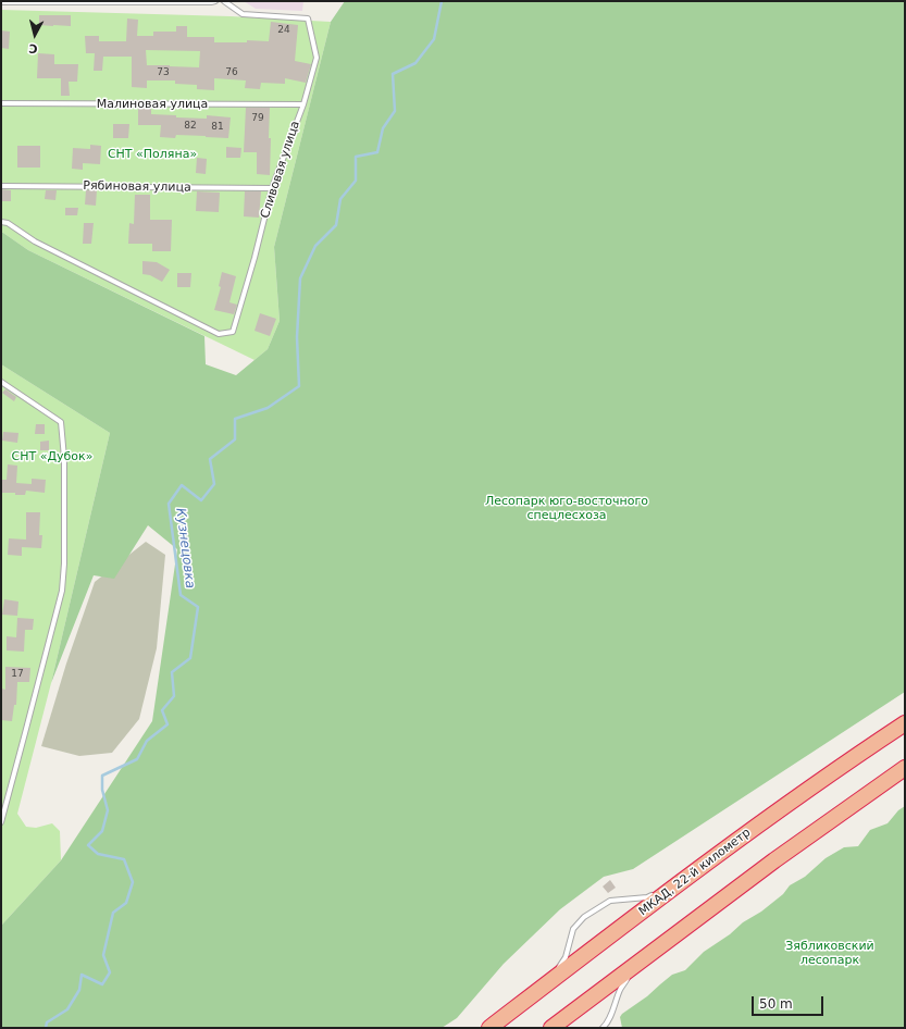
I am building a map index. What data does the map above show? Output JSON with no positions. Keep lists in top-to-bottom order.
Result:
{
  "streets": {
    "highway": ["МКАД, 22-й километр"],
    "lane": ["Малиновая улица", "Сливовая улица", "Рябиновая улица"]
  },
  "crossings": [
    ["Малиновая улица", "Сливовая улица"],
    ["Сливовая улица", "Рябиновая улица"]
  ],
  "water": ["Кузнецовка"],
  "parks": [
    "СНТ «Поляна»",
    "СНТ «Дубок»",
    "Лесопарк юго-восточного спецлесхоза",
    "Зябликовский лесопарк"
  ],
  "house_numbers": [
    "24",
    "73",
    "76",
    "79",
    "82",
    "81",
    "17"
  ],
  "scale_bar": "50 m",
  "north": "bottom"
}
